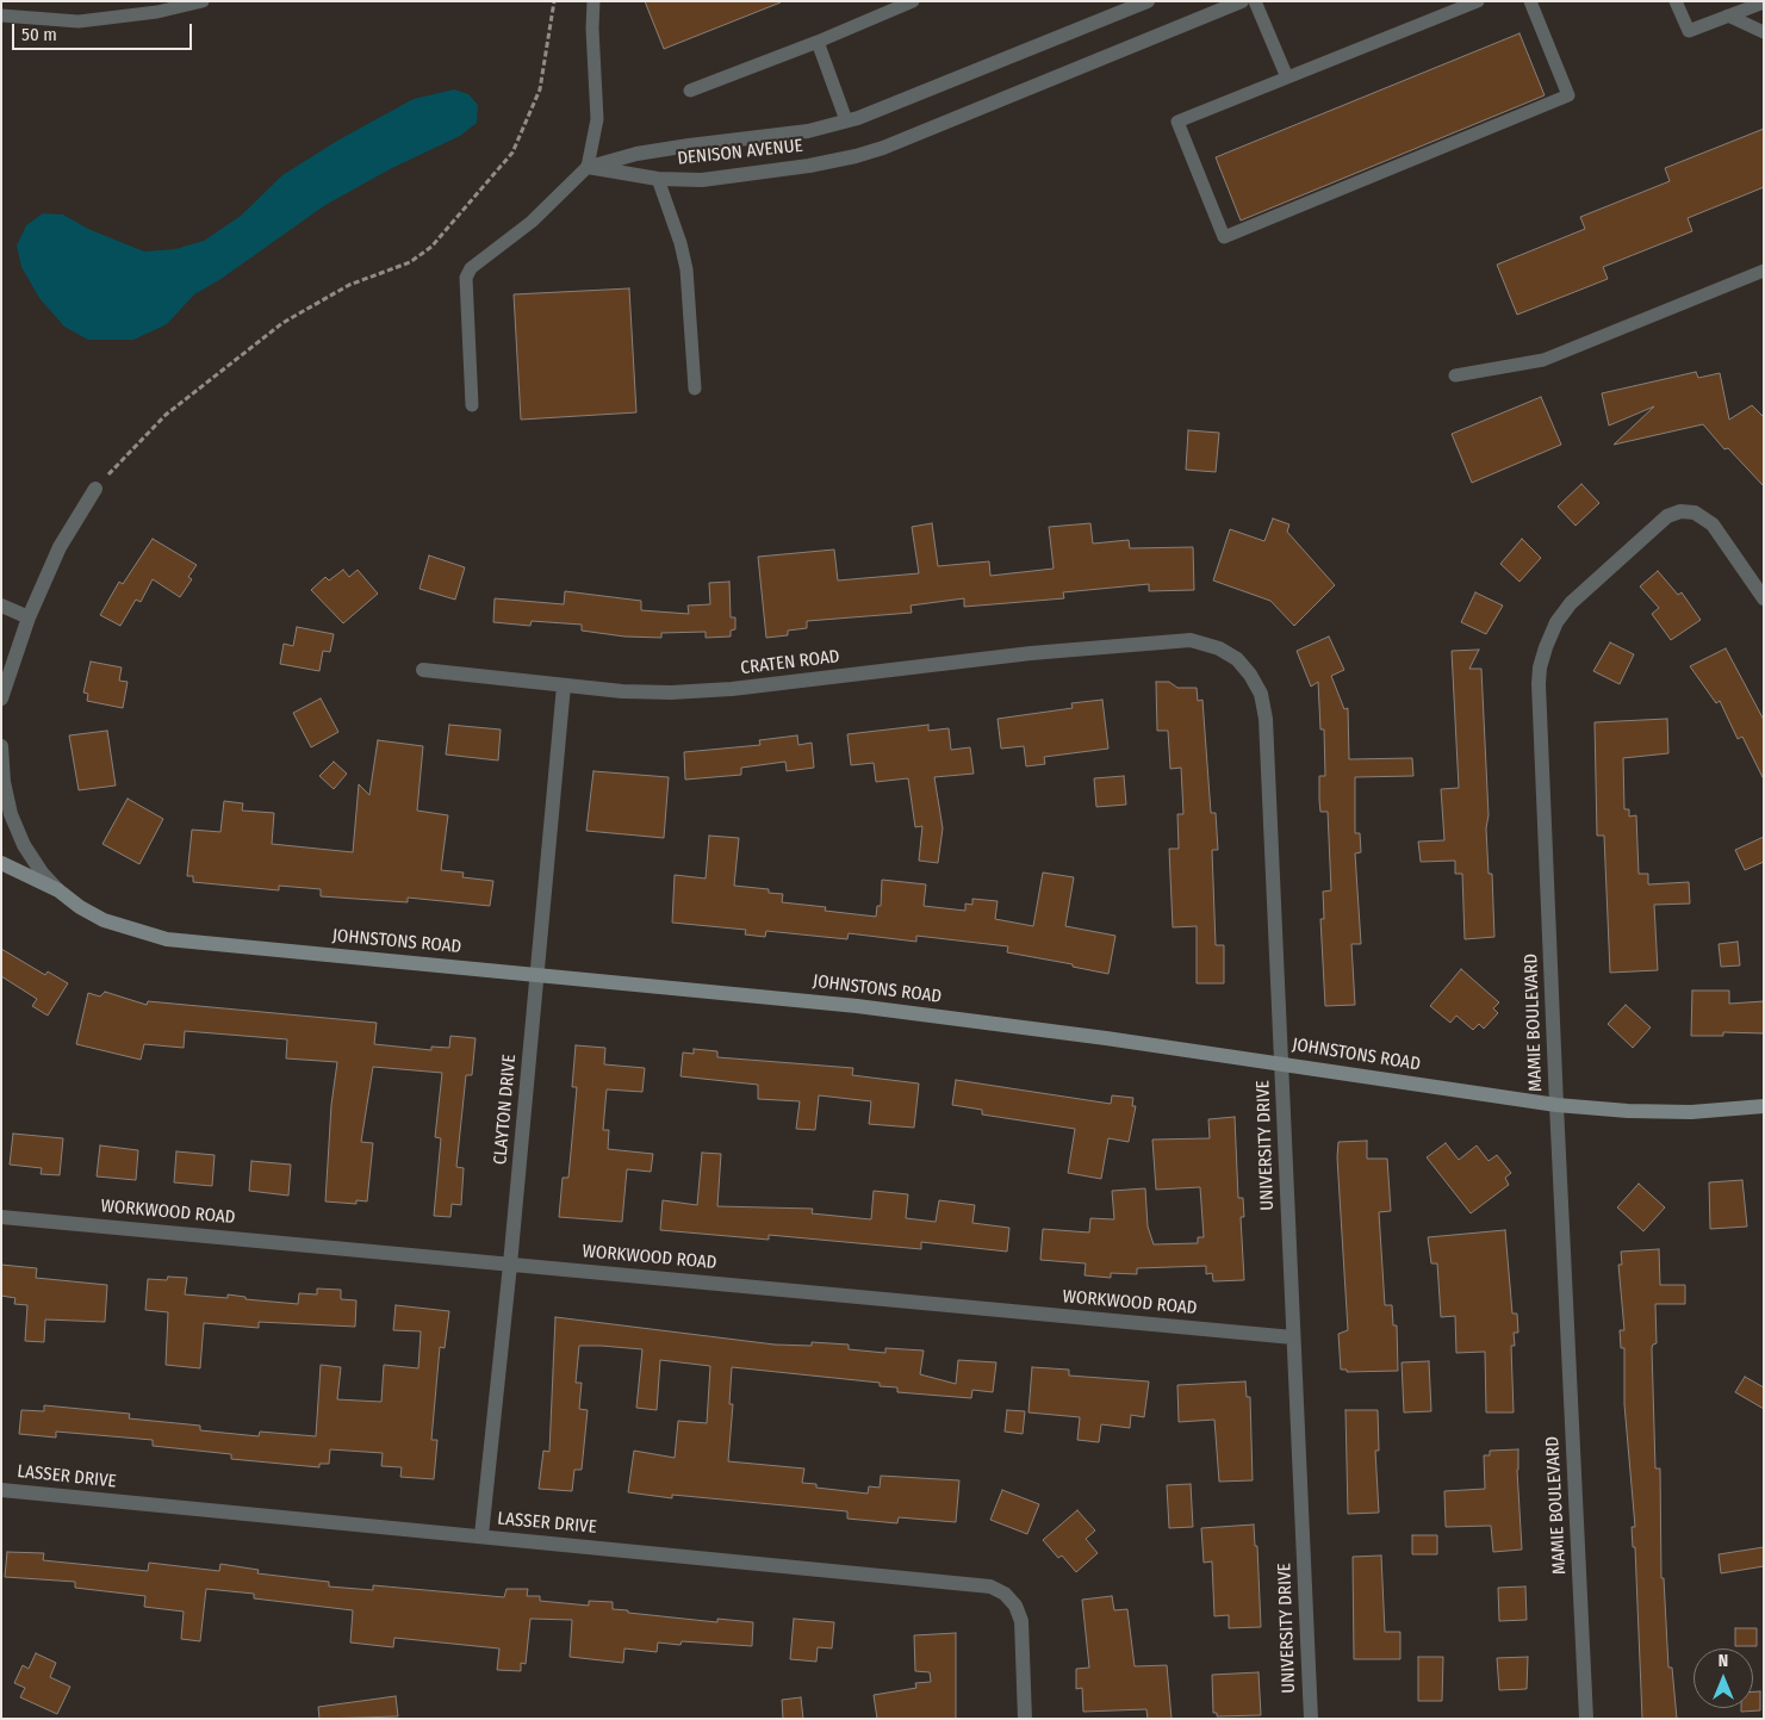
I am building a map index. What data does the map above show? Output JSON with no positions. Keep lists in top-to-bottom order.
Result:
{
  "streets": {
    "street": [
      "DENISON AVENUE",
      "CRATEN ROAD",
      "JOHNSTONS ROAD",
      "MAMIE BOULEVARD",
      "CLAYTON DRIVE",
      "UNIVERSITY DRIVE",
      "WORKWOOD ROAD",
      "LASSER DRIVE"
    ]
  },
  "crossings": [
    ["CRATEN ROAD", "CLAYTON DRIVE"],
    ["CRATEN ROAD", "UNIVERSITY DRIVE"],
    ["JOHNSTONS ROAD", "MAMIE BOULEVARD"],
    ["JOHNSTONS ROAD", "CLAYTON DRIVE"],
    ["JOHNSTONS ROAD", "UNIVERSITY DRIVE"],
    ["CLAYTON DRIVE", "WORKWOOD ROAD"],
    ["CLAYTON DRIVE", "LASSER DRIVE"],
    ["UNIVERSITY DRIVE", "WORKWOOD ROAD"]
  ],
  "scale_bar": "50 m",
  "north": "top"
}
